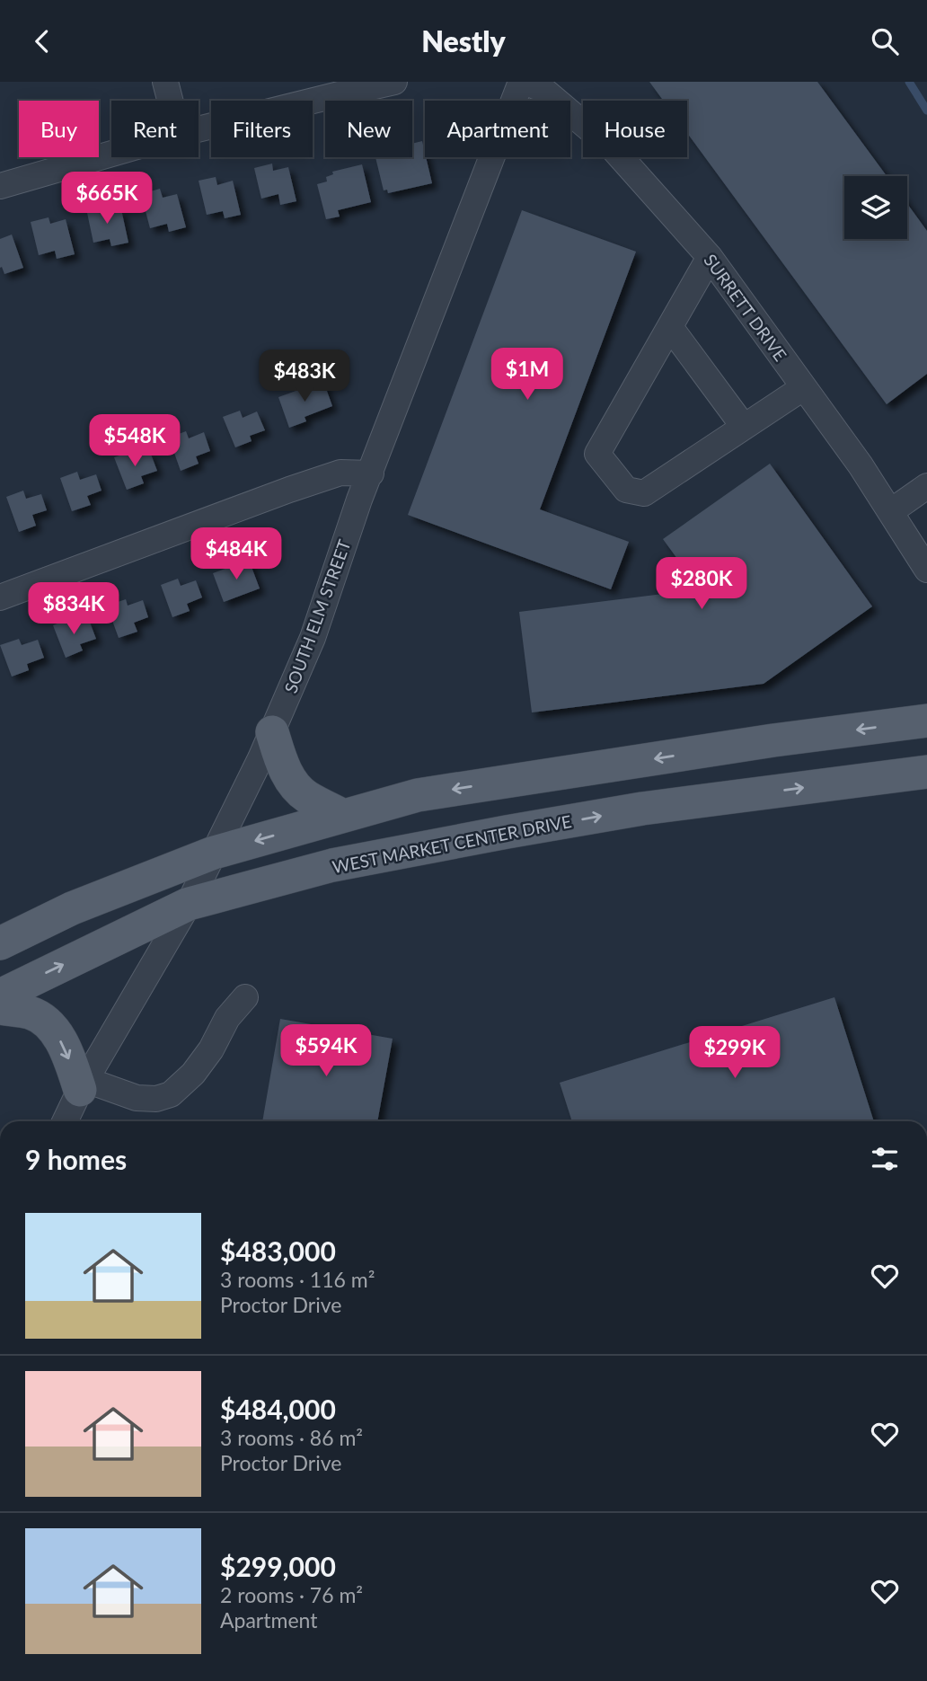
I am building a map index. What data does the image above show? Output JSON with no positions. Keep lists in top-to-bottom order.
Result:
{
  "streets": {
    "main road": ["WEST MARKET CENTER DRIVE"],
    "street": ["SURRETT DRIVE", "SOUTH ELM STREET"]
  },
  "crossings": [
    ["SURRETT DRIVE", "SOUTH ELM STREET"],
    ["SOUTH ELM STREET", "WEST MARKET CENTER DRIVE"]
  ],
  "page": {
    "header": "Nestly",
    "chip": [
      "Buy",
      "Rent",
      "Filters",
      "New",
      "Apartment",
      "House"
    ],
    "price": [
      "$665K",
      "$1M",
      "$483K",
      "$548K",
      "$484K",
      "$280K",
      "$834K",
      "$594K",
      "$299K"
    ],
    "heading": "9 homes",
    "list": [
      {
        "name": "$483,000",
        "note": "3 rooms · 116 m² · Proctor Drive"
      },
      {
        "name": "$484,000",
        "note": "3 rooms · 86 m² · Proctor Drive"
      },
      {
        "name": "$299,000",
        "note": "2 rooms · 76 m² · Apartment"
      }
    ]
  }
}
